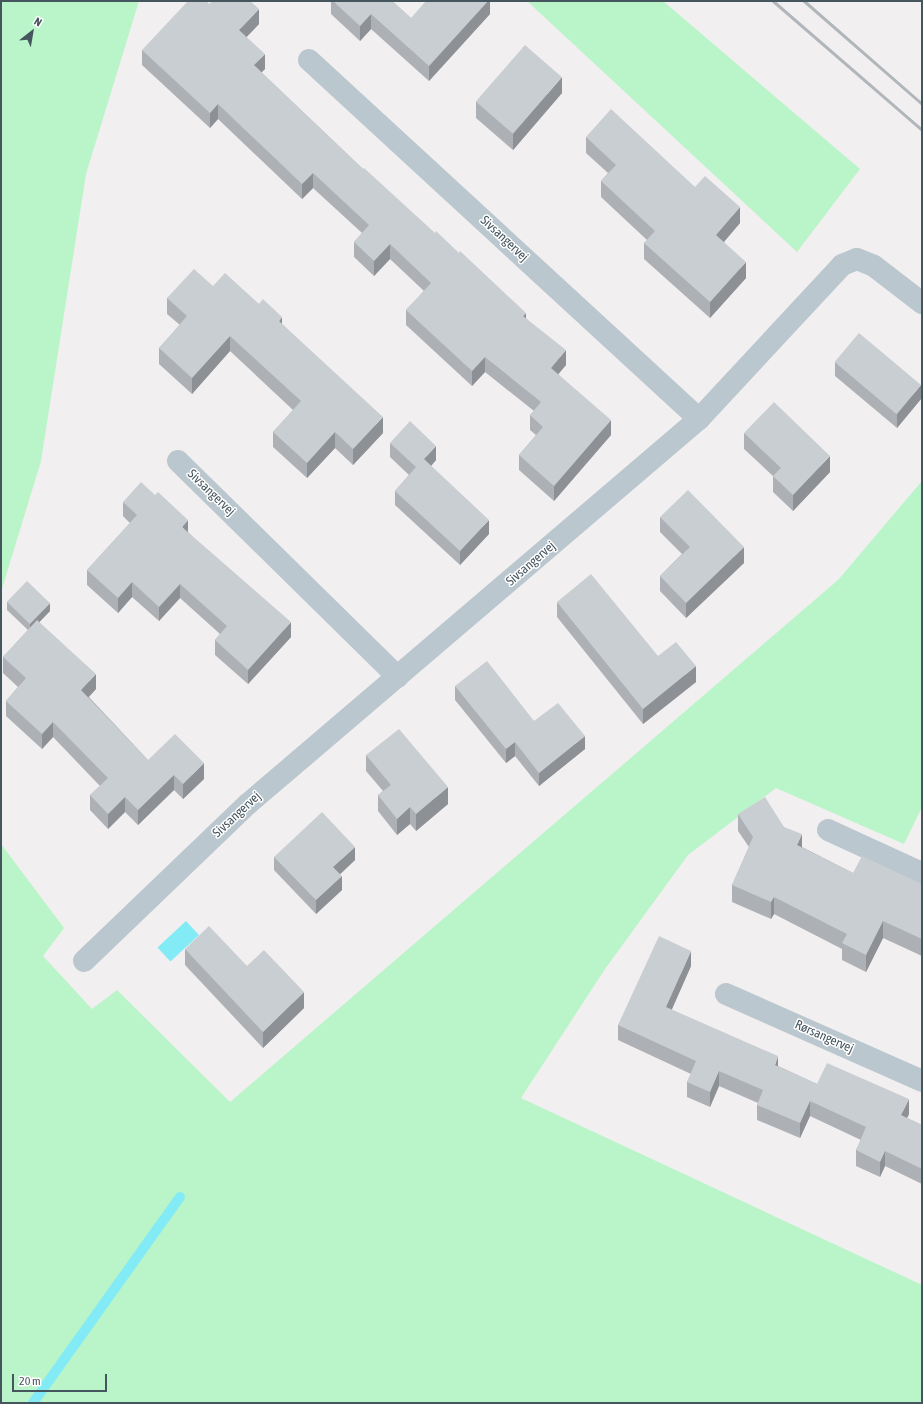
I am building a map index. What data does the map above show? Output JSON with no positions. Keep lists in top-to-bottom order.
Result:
{
  "streets": {
    "street": ["Sivsangervej", "Rørsangervej"]
  },
  "scale_bar": "20 m",
  "north": "top right"
}
